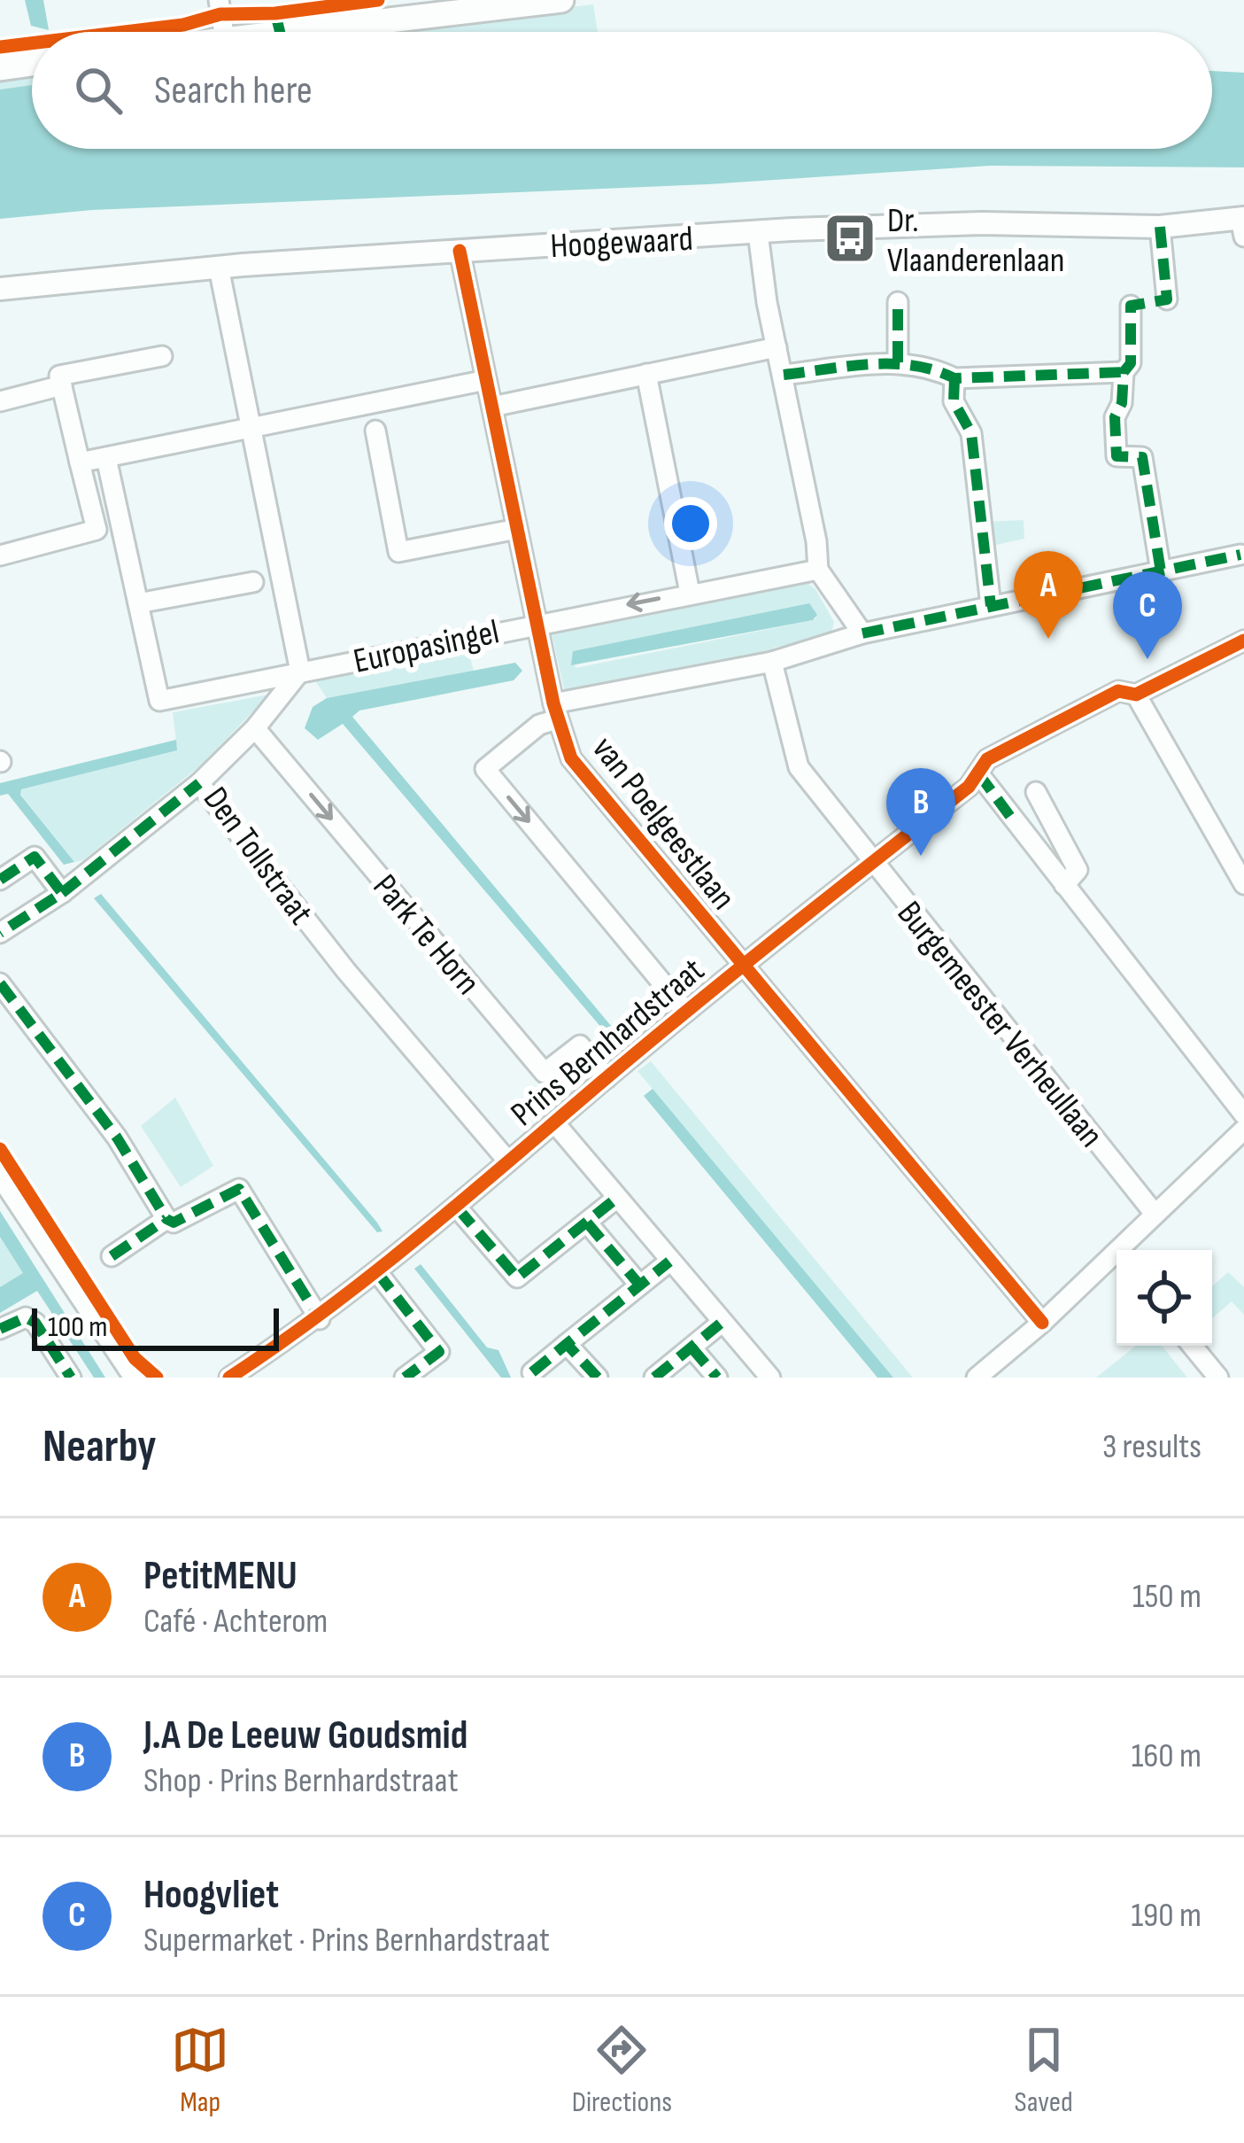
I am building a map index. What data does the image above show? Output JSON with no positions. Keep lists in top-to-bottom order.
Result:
{
  "streets": {
    "street": [
      "Hoogewaard",
      "Europasingel",
      "van Poelgeestlaan",
      "Den Tollstraat",
      "Park Te Horn",
      "Burgemeester Verheullaan",
      "Prins Bernhardstraat"
    ]
  },
  "crossings": [
    ["Hoogewaard", "van Poelgeestlaan"],
    ["Europasingel", "van Poelgeestlaan"],
    ["Europasingel", "Den Tollstraat"],
    ["van Poelgeestlaan", "Prins Bernhardstraat"],
    ["Den Tollstraat", "Park Te Horn"],
    ["Den Tollstraat", "Prins Bernhardstraat"],
    ["Park Te Horn", "Prins Bernhardstraat"],
    ["Burgemeester Verheullaan", "Prins Bernhardstraat"]
  ],
  "one_way": ["Park Te Horn"],
  "places": {
    "bus stop": ["Dr. Vlaanderenlaan"]
  },
  "scale_bar": "100 m",
  "page": {
    "search": "Search here",
    "pins": ["A", "C", "B"],
    "scale": "100 m",
    "heading": ["Nearby", "3 results"],
    "list": [
      {
        "mark": "A",
        "name": "PetitMENU",
        "note": "Café · Achterom",
        "value": "150 m"
      },
      {
        "mark": "B",
        "name": "J.A De Leeuw Goudsmid",
        "note": "Shop · Prins Bernhardstraat",
        "value": "160 m"
      },
      {
        "mark": "C",
        "name": "Hoogvliet",
        "note": "Supermarket · Prins Bernhardstraat",
        "value": "190 m"
      }
    ],
    "nav": ["Map", "Directions", "Saved"]
  }
}
